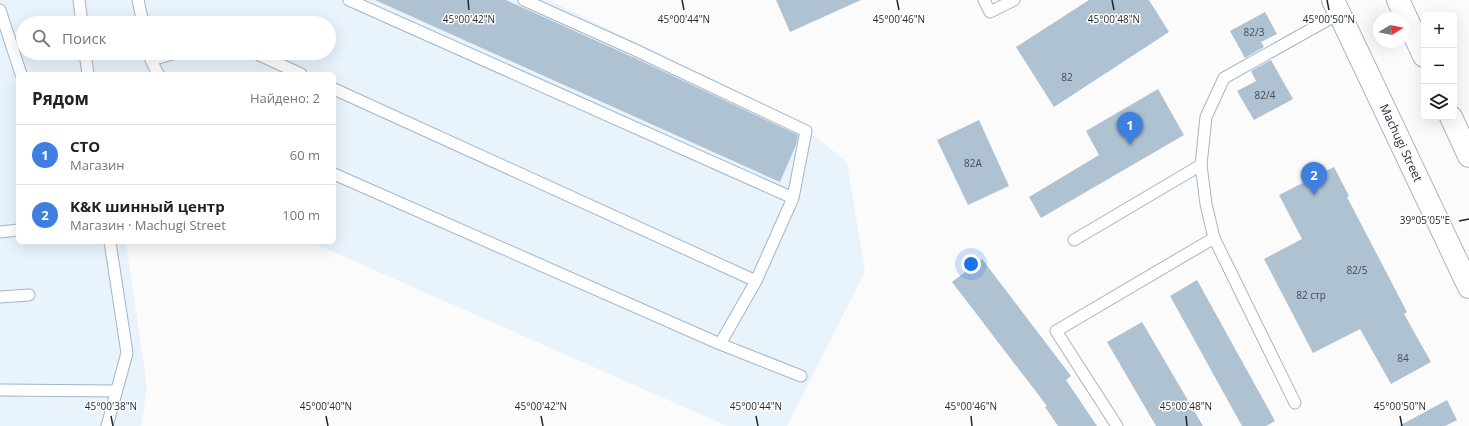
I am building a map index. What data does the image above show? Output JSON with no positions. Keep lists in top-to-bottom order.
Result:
{
  "streets": {
    "main road": ["Machugi Street"]
  },
  "house_numbers": [
    "82/3",
    "82",
    "82/4",
    "82А",
    "82/5",
    "82 стр",
    "84"
  ],
  "north": "right",
  "page": {
    "map_buttons": ["+", "−"],
    "search": "Поиск",
    "heading": ["Рядом", "Найдено: 2"],
    "pins": ["1", "2"],
    "list": [
      {
        "mark": "1",
        "name": "СТО",
        "note": "Магазин",
        "value": "60 m"
      },
      {
        "mark": "2",
        "name": "K&K шинный центр",
        "note": "Магазин · Machugi Street",
        "value": "100 m"
      }
    ]
  },
  "coordinates": [
    "45°00'42\"N",
    "45°00'44\"N",
    "45°00'48\"N",
    "45°00'46\"N",
    "45°00'50\"N",
    "39°05'05\"E",
    "45°00'38\"N",
    "45°00'40\"N"
  ]
}
